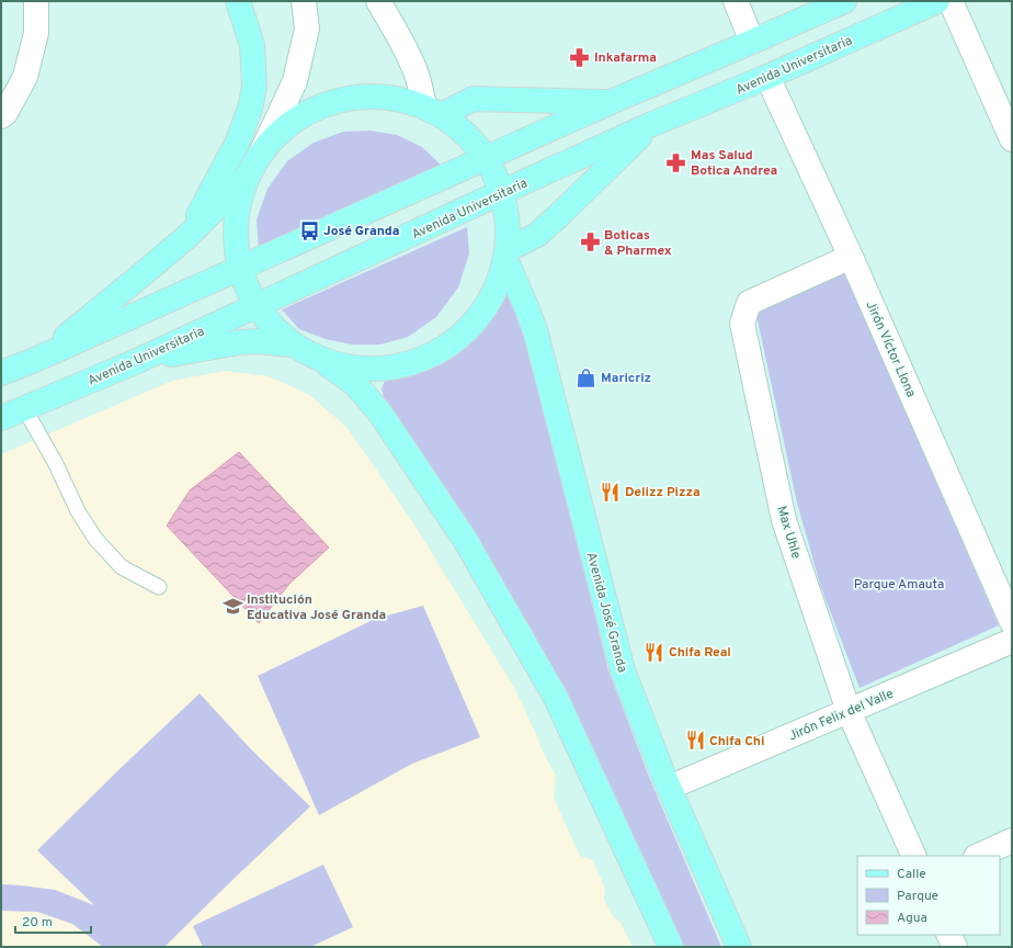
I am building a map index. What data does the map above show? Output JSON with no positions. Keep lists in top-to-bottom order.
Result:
{
  "streets": {
    "main road": ["Avenida Universitaria", "Avenida José Granda"],
    "street": ["Jirón Víctor Llona", "Max Uhle", "Jirón Felix del Valle"]
  },
  "crossings": [
    ["Avenida Universitaria", "Jirón Víctor Llona"],
    ["Jirón Víctor Llona", "Max Uhle"],
    ["Max Uhle", "Jirón Felix del Valle"],
    ["Avenida José Granda", "Jirón Felix del Valle"]
  ],
  "parks": ["Parque Amauta"],
  "places": {
    "pharmacy": ["Inkafarma", "Mas Salud Botica Andrea", "Boticas & Pharmex"],
    "bus stop": ["José Granda"],
    "shop": ["Maricriz"],
    "restaurant": ["Delizz Pizza", "Chifa Real", "Chifa Chi"],
    "school or university": ["Institución Educativa José Granda"]
  },
  "legend": ["Calle", "Parque", "Agua"],
  "scale_bar": "20 m"
}
